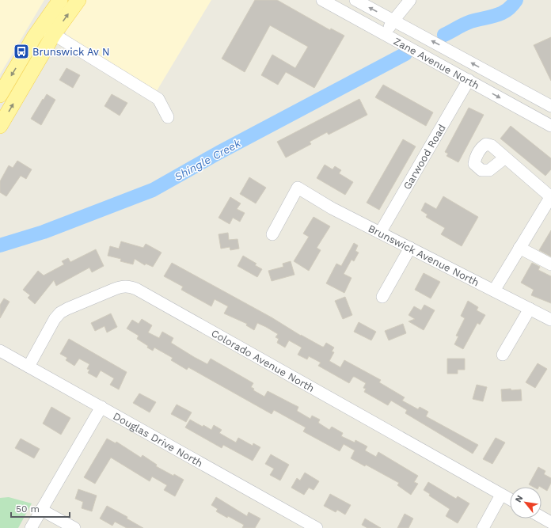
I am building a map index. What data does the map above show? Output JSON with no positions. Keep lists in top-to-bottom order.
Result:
{
  "streets": {
    "street": [
      "Zane Avenue North",
      "Garwood Road",
      "Brunswick Avenue North",
      "Colorado Avenue North",
      "Douglas Drive North"
    ]
  },
  "crossings": [
    ["Zane Avenue North", "Garwood Road"],
    ["Garwood Road", "Brunswick Avenue North"],
    ["Colorado Avenue North", "Douglas Drive North"]
  ],
  "water": ["Shingle Creek"],
  "places": {
    "bus stop": ["Brunswick Av N"]
  },
  "scale_bar": "50 m",
  "north": "top left"
}
